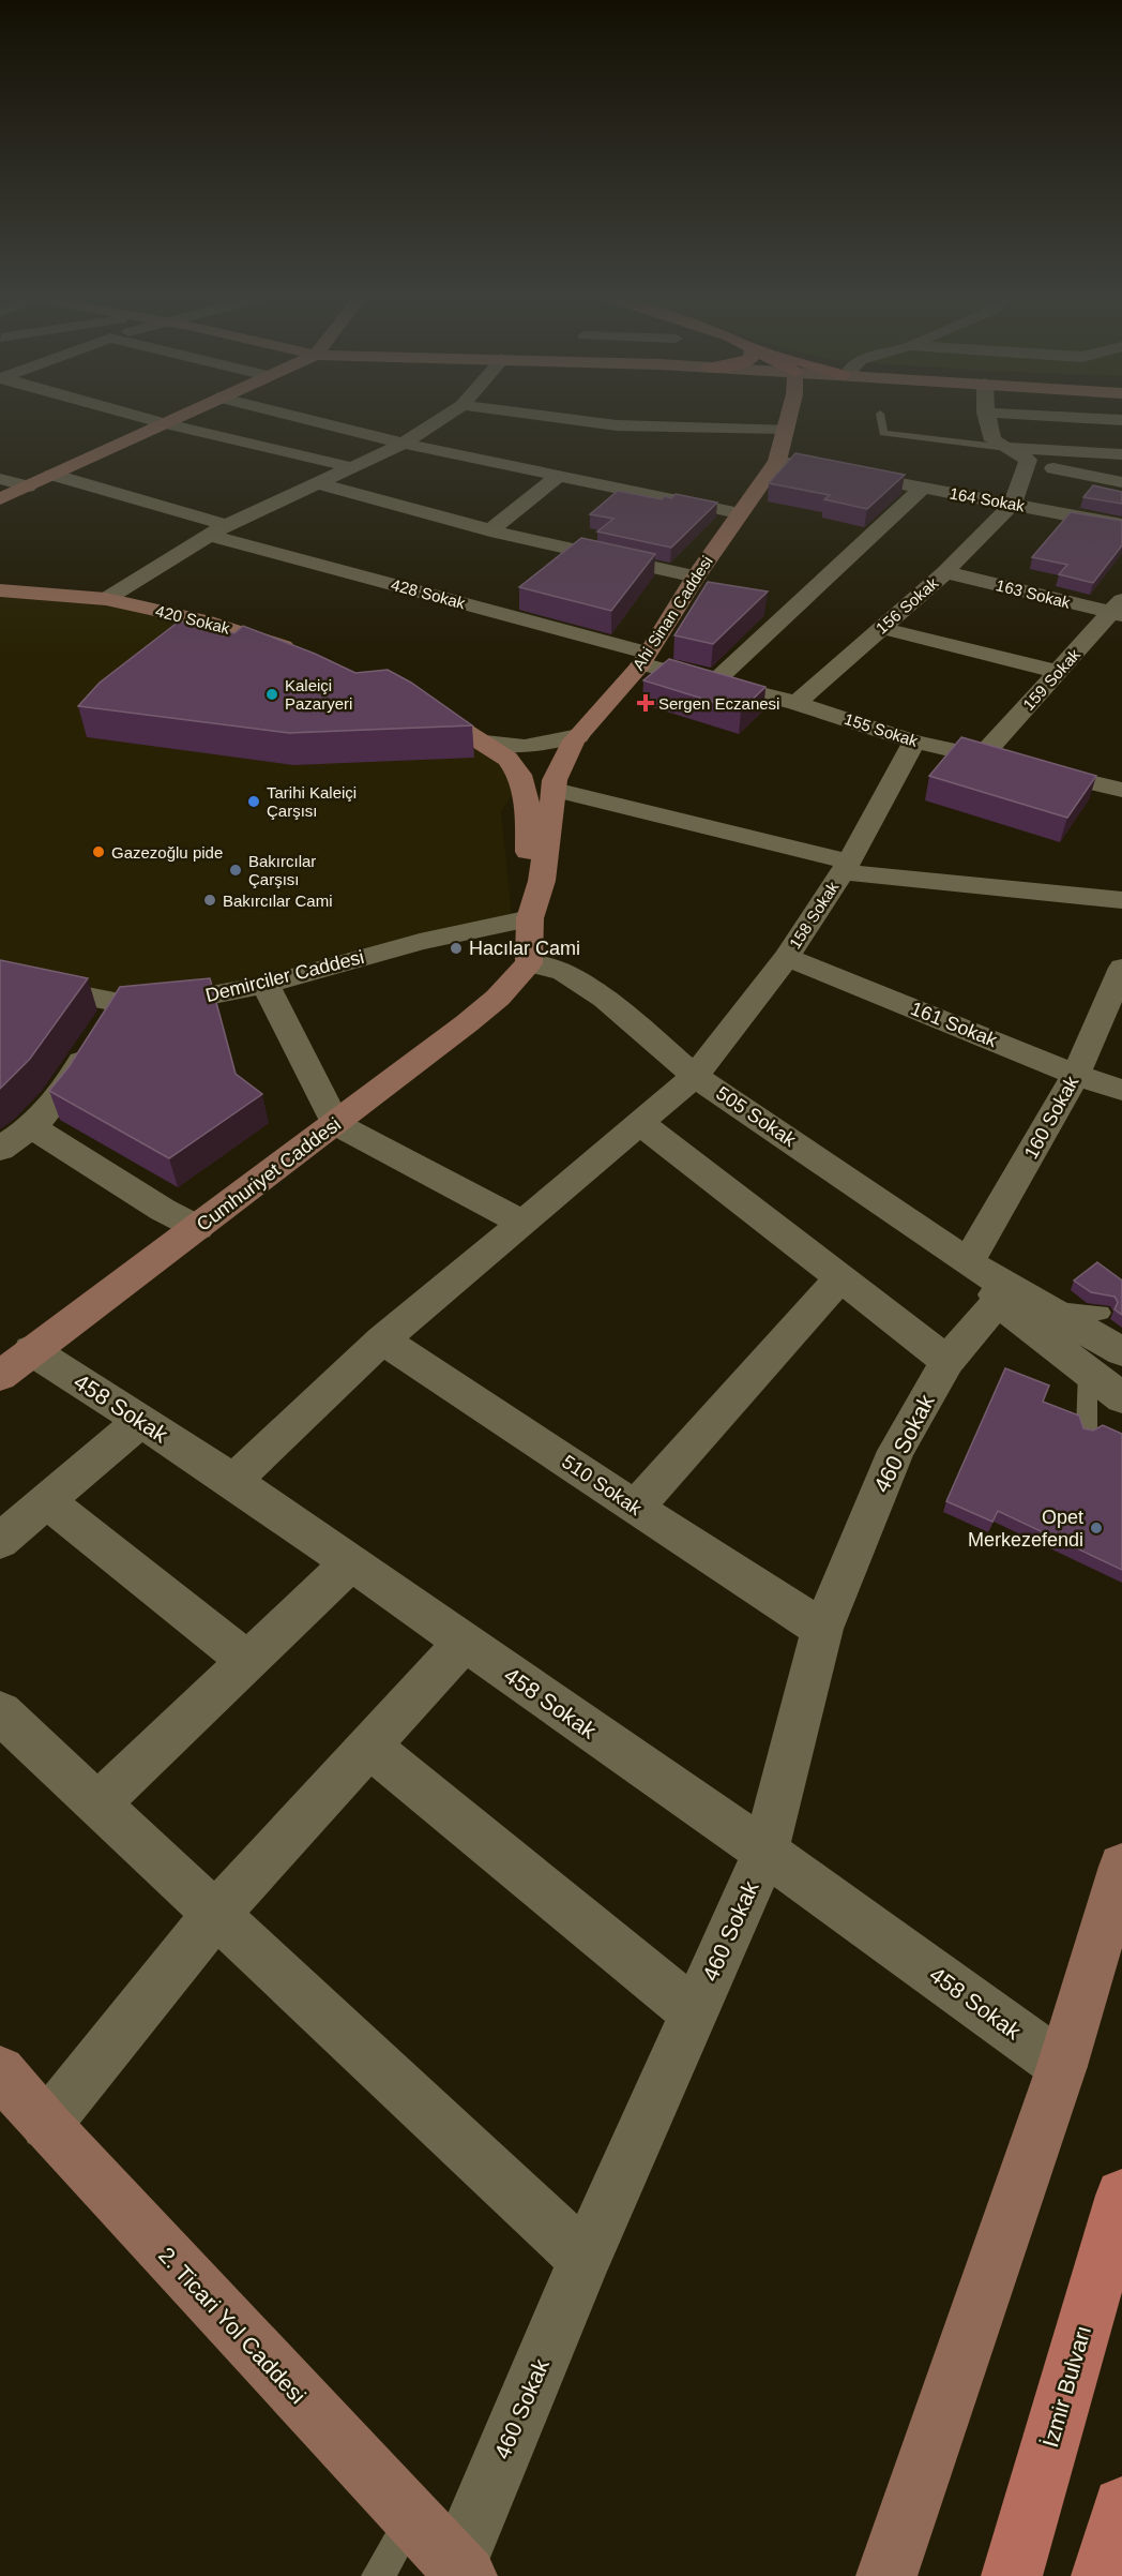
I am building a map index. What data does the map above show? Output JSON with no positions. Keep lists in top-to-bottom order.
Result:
{
  "streets": {
    "main road": ["İzmir Bulvarı"],
    "street": [
      "164 Sokak",
      "428 Sokak",
      "163 Sokak",
      "156 Sokak",
      "Ahi Sinan Caddesi",
      "420 Sokak",
      "159 Sokak",
      "155 Sokak",
      "158 Sokak",
      "Demirciler Caddesi",
      "161 Sokak",
      "505 Sokak",
      "160 Sokak",
      "Cumhuriyet Caddesi",
      "458 Sokak",
      "460 Sokak",
      "510 Sokak",
      "2. Ticari Yol Caddesi"
    ]
  },
  "crossings": [
    ["164 Sokak", "156 Sokak"],
    ["164 Sokak", "Ahi Sinan Caddesi"],
    ["428 Sokak", "Ahi Sinan Caddesi"],
    ["428 Sokak", "155 Sokak"],
    ["163 Sokak", "156 Sokak"],
    ["163 Sokak", "159 Sokak"],
    ["156 Sokak", "155 Sokak"],
    ["Ahi Sinan Caddesi", "155 Sokak"],
    ["Ahi Sinan Caddesi", "Demirciler Caddesi"],
    ["Ahi Sinan Caddesi", "505 Sokak"],
    ["Ahi Sinan Caddesi", "Cumhuriyet Caddesi"],
    ["159 Sokak", "155 Sokak"],
    ["155 Sokak", "158 Sokak"],
    ["158 Sokak", "161 Sokak"],
    ["158 Sokak", "505 Sokak"],
    ["161 Sokak", "160 Sokak"],
    ["505 Sokak", "160 Sokak"],
    ["505 Sokak", "Cumhuriyet Caddesi"],
    ["505 Sokak", "460 Sokak"],
    ["160 Sokak", "460 Sokak"],
    ["Cumhuriyet Caddesi", "458 Sokak"],
    ["458 Sokak", "460 Sokak"],
    ["460 Sokak", "510 Sokak"],
    ["460 Sokak", "2. Ticari Yol Caddesi"]
  ],
  "places": {
    "other": [
      "Kaleiçi Pazaryeri",
      "Tarihi Kaleiçi Çarşısı",
      "Gazezoğlu pide",
      "Bakırcılar Çarşısı",
      "Bakırcılar Cami",
      "Hacılar Cami",
      "Opet Merkezefendi"
    ],
    "health": ["Sergen Eczanesi"]
  }
}
